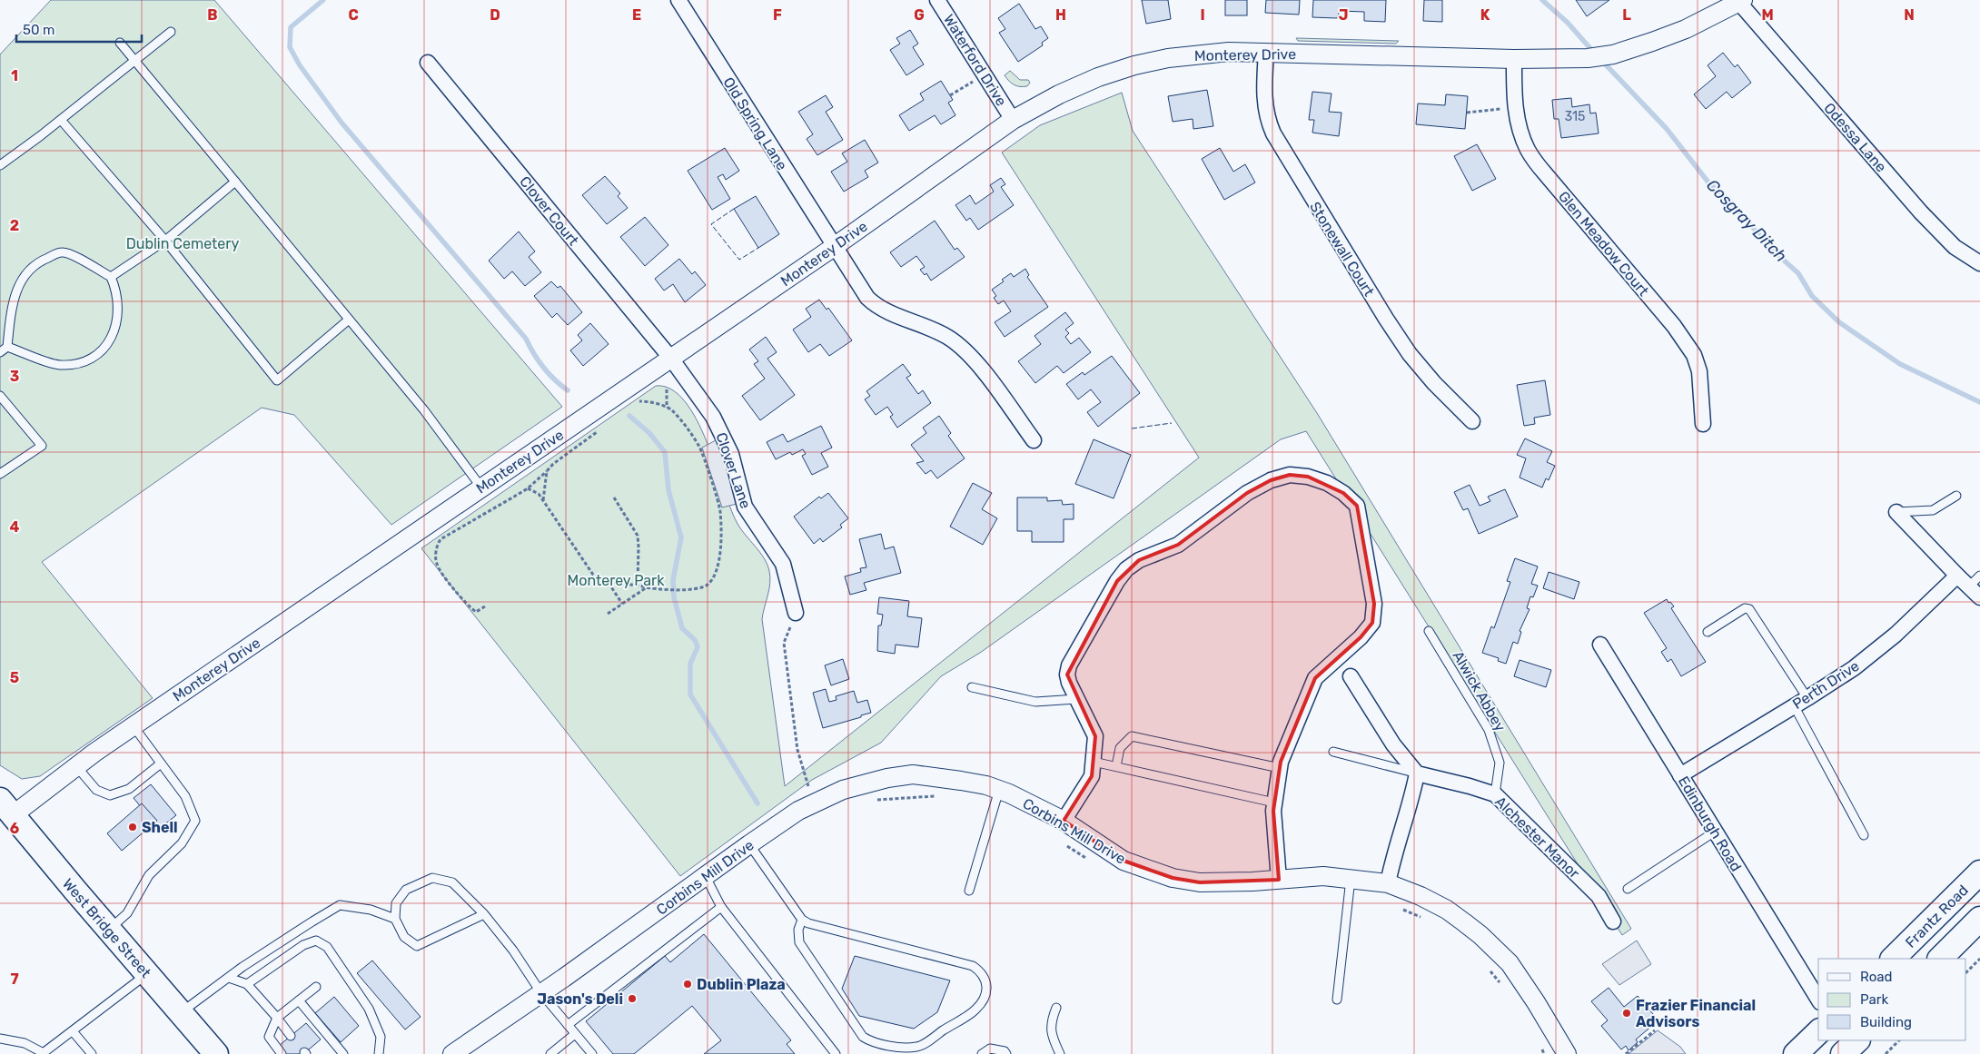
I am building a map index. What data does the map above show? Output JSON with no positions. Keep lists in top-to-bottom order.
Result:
{
  "streets": {
    "main road": ["Frantz Road", "West Bridge Street"],
    "street": [
      "Monterey Drive",
      "Waterford Drive",
      "Old Spring Lane",
      "Odessa Lane",
      "Clover Court",
      "Glen Meadow Court",
      "Stonewall Court",
      "Clover Lane",
      "Perth Drive",
      "Edinburgh Road",
      "Corbins Mill Drive",
      "Alchester Manor"
    ],
    "lane": ["Alwick Abbey"]
  },
  "crossings": [
    ["Monterey Drive", "Waterford Drive"],
    ["Monterey Drive", "Old Spring Lane"],
    ["Monterey Drive", "Odessa Lane"],
    ["Monterey Drive", "Clover Court"],
    ["Monterey Drive", "Glen Meadow Court"],
    ["Monterey Drive", "Stonewall Court"],
    ["Monterey Drive", "Clover Lane"],
    ["Monterey Drive", "West Bridge Street"],
    ["Clover Court", "Clover Lane"],
    ["Perth Drive", "Edinburgh Road"],
    ["Alwick Abbey", "Alchester Manor"]
  ],
  "water": ["Cosgray Ditch"],
  "parks": ["Dublin Cemetery", "Monterey Park"],
  "places": [
    "Shell",
    "Dublin Plaza",
    "Jason's Deli",
    "Frazier Financial Advisors"
  ],
  "house_numbers": ["315"],
  "legend": ["Road", "Park", "Building"],
  "scale_bar": "50 m",
  "grid": {
    "columns": [
      "B",
      "C",
      "D",
      "E",
      "F",
      "G",
      "H",
      "I",
      "J",
      "K",
      "L",
      "M",
      "N"
    ],
    "rows": [
      "1",
      "2",
      "3",
      "4",
      "5",
      "6",
      "7"
    ]
  }
}
